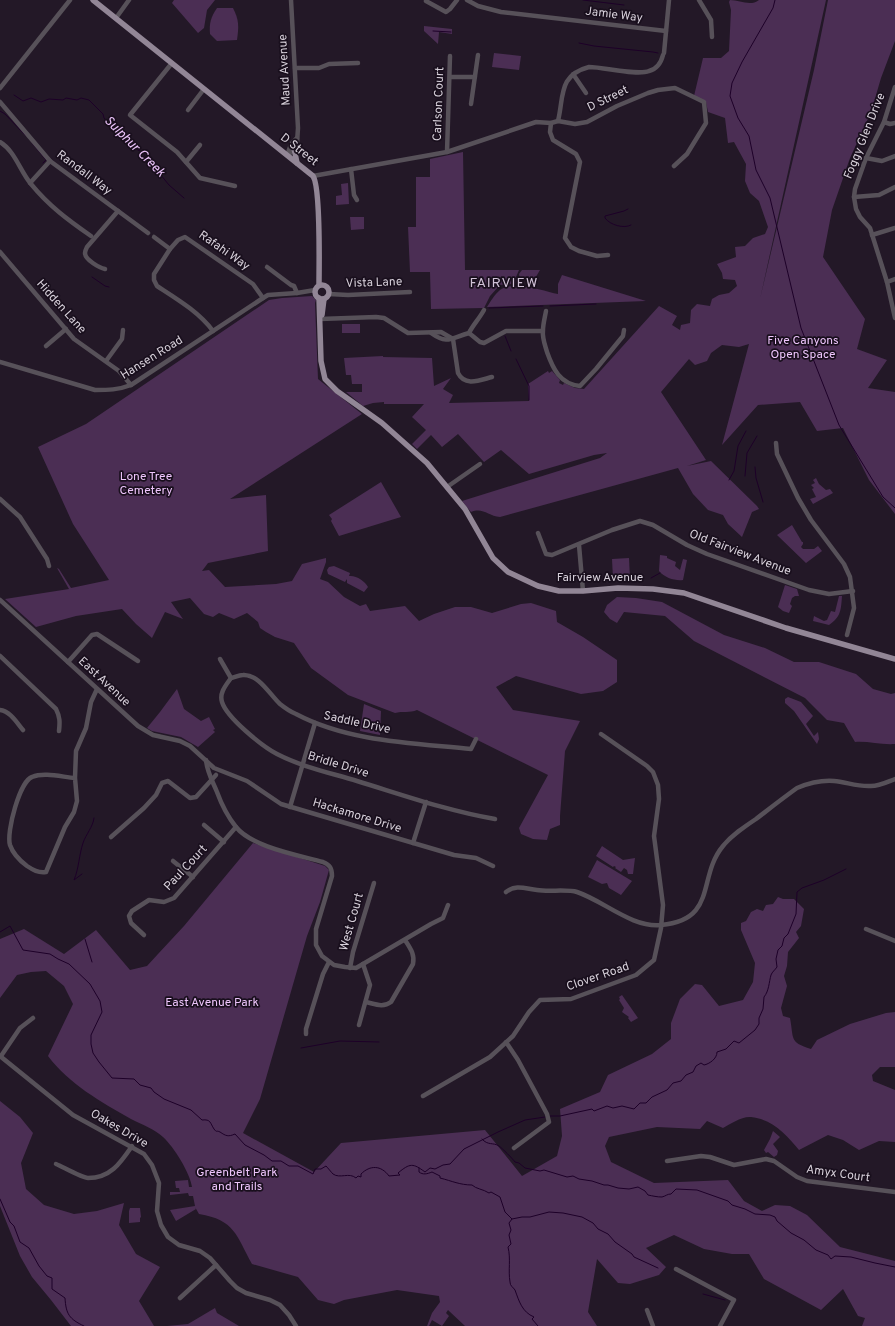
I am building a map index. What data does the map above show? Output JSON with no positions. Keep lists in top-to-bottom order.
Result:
{
  "streets": {
    "main road": ["D Street", "Fairview Avenue"],
    "street": [
      "Jamie Way",
      "Maud Avenue",
      "Carlson Court",
      "Foggy Glen Drive",
      "Randall Way",
      "Rafahi Way",
      "Vista Lane",
      "Hidden Lane",
      "Hansen Road",
      "Old Fairview Avenue",
      "East Avenue",
      "Saddle Drive",
      "Bridle Drive",
      "Hackamore Drive",
      "Paul Court",
      "West Court",
      "Clover Road",
      "Oakes Drive",
      "Amyx Court"
    ]
  },
  "crossings": [
    ["Maud Avenue", "D Street"],
    ["D Street", "Carlson Court"],
    ["D Street", "Fairview Avenue"],
    ["Rafahi Way", "Hansen Road"],
    ["Hidden Lane", "Hansen Road"],
    ["Hansen Road", "Fairview Avenue"],
    ["East Avenue", "Hackamore Drive"],
    ["Saddle Drive", "Bridle Drive"]
  ],
  "districts": ["FAIRVIEW"],
  "water": ["Sulphur Creek"],
  "parks": [
    "Five Canyons Open Space",
    "Lone Tree Cemetery",
    "East Avenue Park",
    "Greenbelt Park and Trails"
  ]
}
